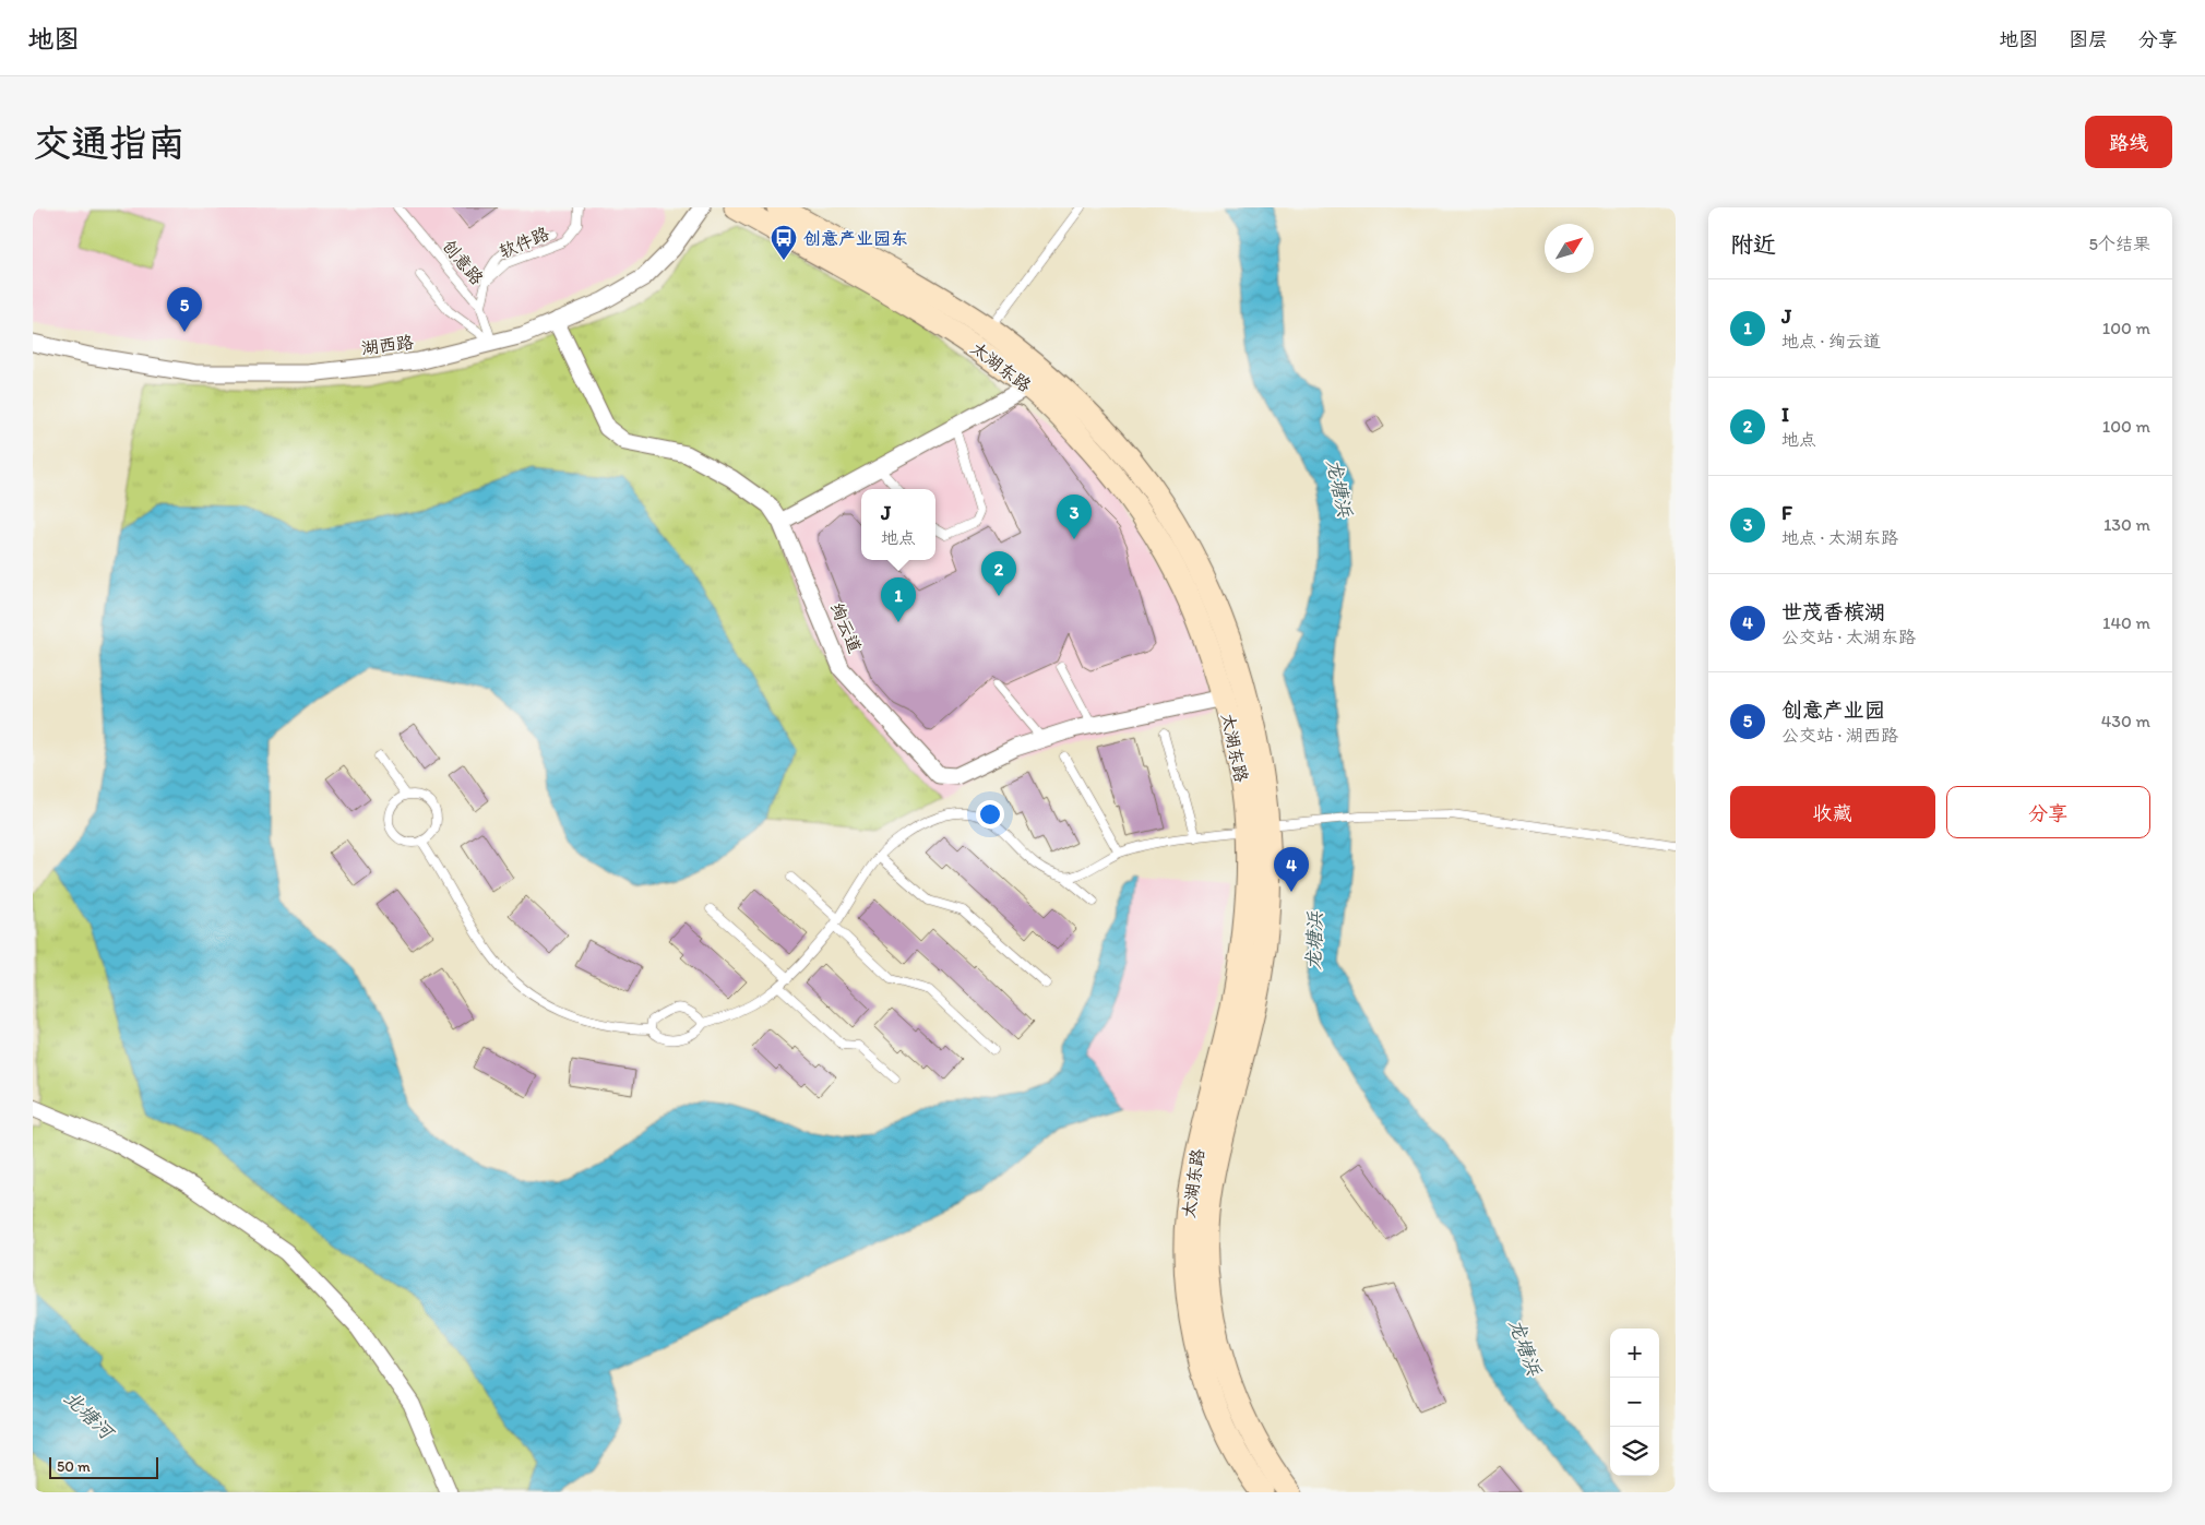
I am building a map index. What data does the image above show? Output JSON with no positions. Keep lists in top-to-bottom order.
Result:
{
  "streets": {
    "main road": ["太湖东路"],
    "street": ["湖西路", "绚云道"],
    "lane": ["软件路", "创意路"]
  },
  "crossings": [
    ["创意路", "湖西路"],
    ["湖西路", "绚云道"],
    ["太湖东路", "绚云道"]
  ],
  "water": ["龙塘浜", "北塘河"],
  "places": {
    "bus stop": ["创意产业园东"]
  },
  "scale_bar": "50 m",
  "north": "top right",
  "page": {
    "header": "地图",
    "nav": ["地图", "图层", "分享"],
    "buttons": [
      "路线",
      ["收藏", "分享"]
    ],
    "title": "交通指南",
    "heading": ["附近", "5个结果"],
    "list": [
      {
        "mark": "1",
        "name": "J",
        "note": "地点 · 绚云道",
        "value": "100 m"
      },
      {
        "mark": "2",
        "name": "I",
        "note": "地点",
        "value": "100 m"
      },
      {
        "mark": "3",
        "name": "F",
        "note": "地点 · 太湖东路",
        "value": "130 m"
      },
      {
        "mark": "4",
        "name": "世茂香槟湖",
        "note": "公交站 · 太湖东路",
        "value": "140 m"
      },
      {
        "mark": "5",
        "name": "创意产业园",
        "note": "公交站 · 湖西路",
        "value": "430 m"
      }
    ],
    "pins": [
      "5",
      "3",
      "2",
      "1",
      "4"
    ],
    "popup": ["J", "地点"],
    "map_buttons": ["+", "−"],
    "scale": "50 m"
  }
}
